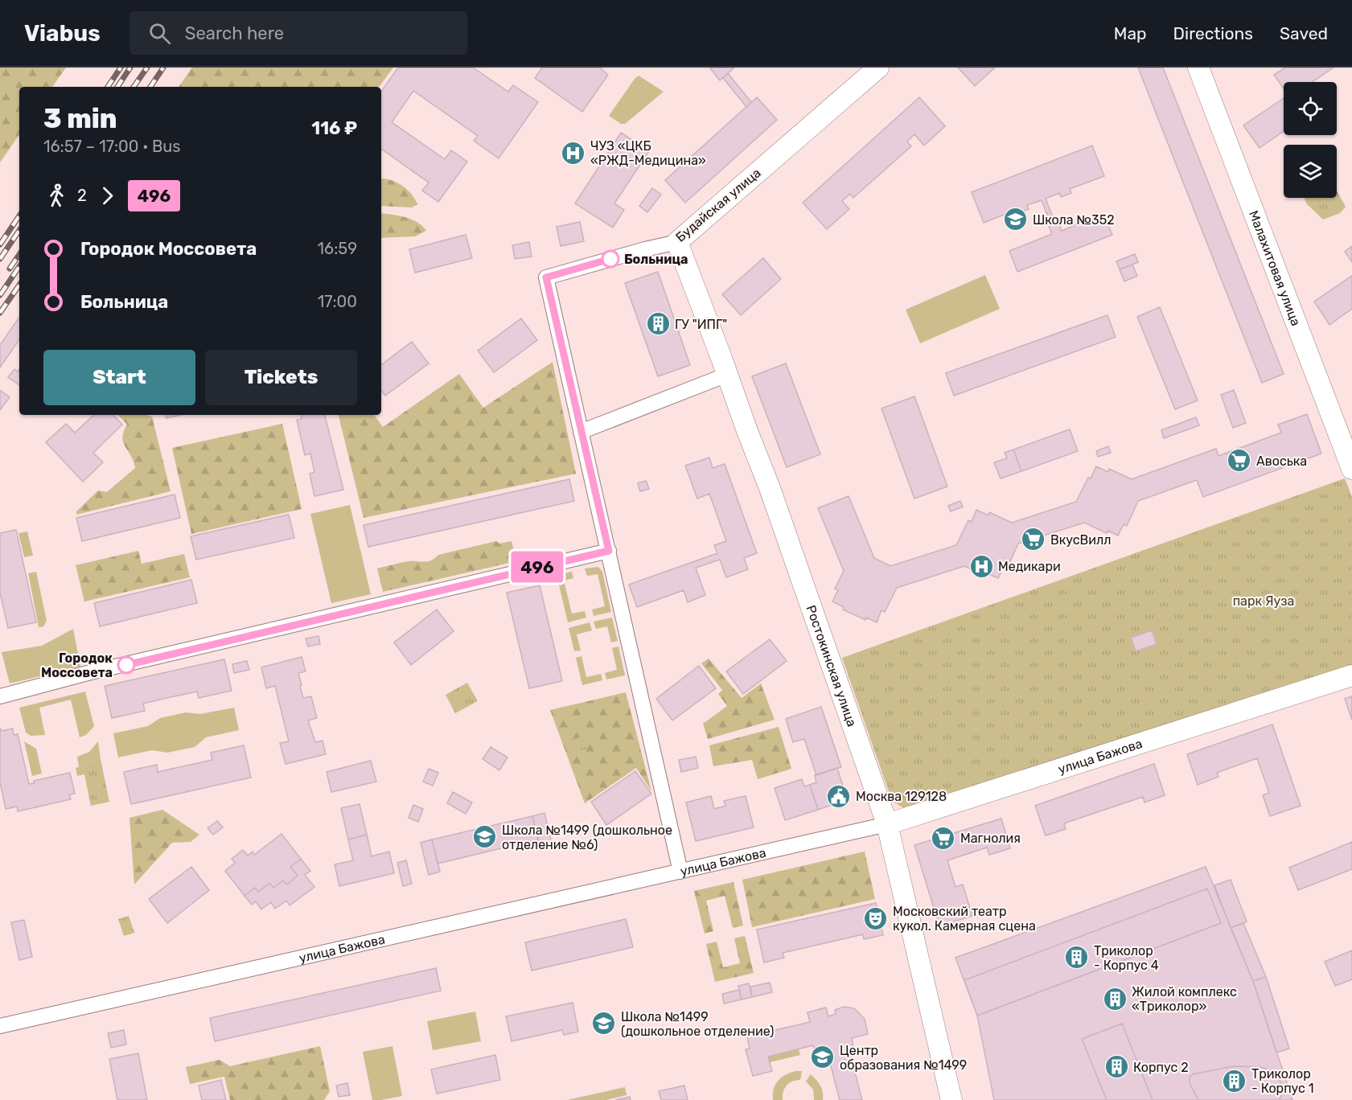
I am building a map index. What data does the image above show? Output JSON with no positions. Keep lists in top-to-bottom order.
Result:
{
  "streets": {
    "street": [
      "Будайская улица",
      "Малахитовая улица",
      "Ростокинская улица",
      "улица Бажова"
    ]
  },
  "crossings": [
    ["Будайская улица", "Ростокинская улица"],
    ["Будайская улица", "улица Бажова"],
    ["Ростокинская улица", "улица Бажова"]
  ],
  "parks": ["парк Яуза"],
  "places": {
    "hospital": ["ЧУЗ «ЦКБ «РЖД-Медицина»", "Медикари"],
    "school or university": [
      "Школа №352",
      "Школа №1499 (дошкольное отделение №6)",
      "Школа №1499 (дошкольное отделение)",
      "Центр образования №1499"
    ],
    "other": ["Больница", "Городок Моссовета"],
    "building": [
      "ГУ \"ИПГ\"",
      "Триколор - Корпус 4",
      "Жилой комплекс «Триколор»",
      "Корпус 2",
      "Триколор - Корпус 1"
    ],
    "supermarket": ["Авоська", "ВкусВилл", "Магнолия"],
    "public building": ["Москва 129128"],
    "theatre": ["Московский театр кукол. Камерная сцена"]
  },
  "lines": ["bus line 496"],
  "page": {
    "header": "Viabus",
    "search": "Search here",
    "nav": ["Map", "Directions", "Saved"],
    "on_map": "496",
    "heading": ["3 min", "16:57 – 17:00 · Bus", "116 ₽"],
    "legs": ["2", "496"],
    "list": [
      {
        "name": "Городок Моссовета",
        "value": "16:59"
      },
      {
        "name": "Больница",
        "value": "17:00"
      }
    ],
    "buttons": ["Start", "Tickets"]
  }
}
